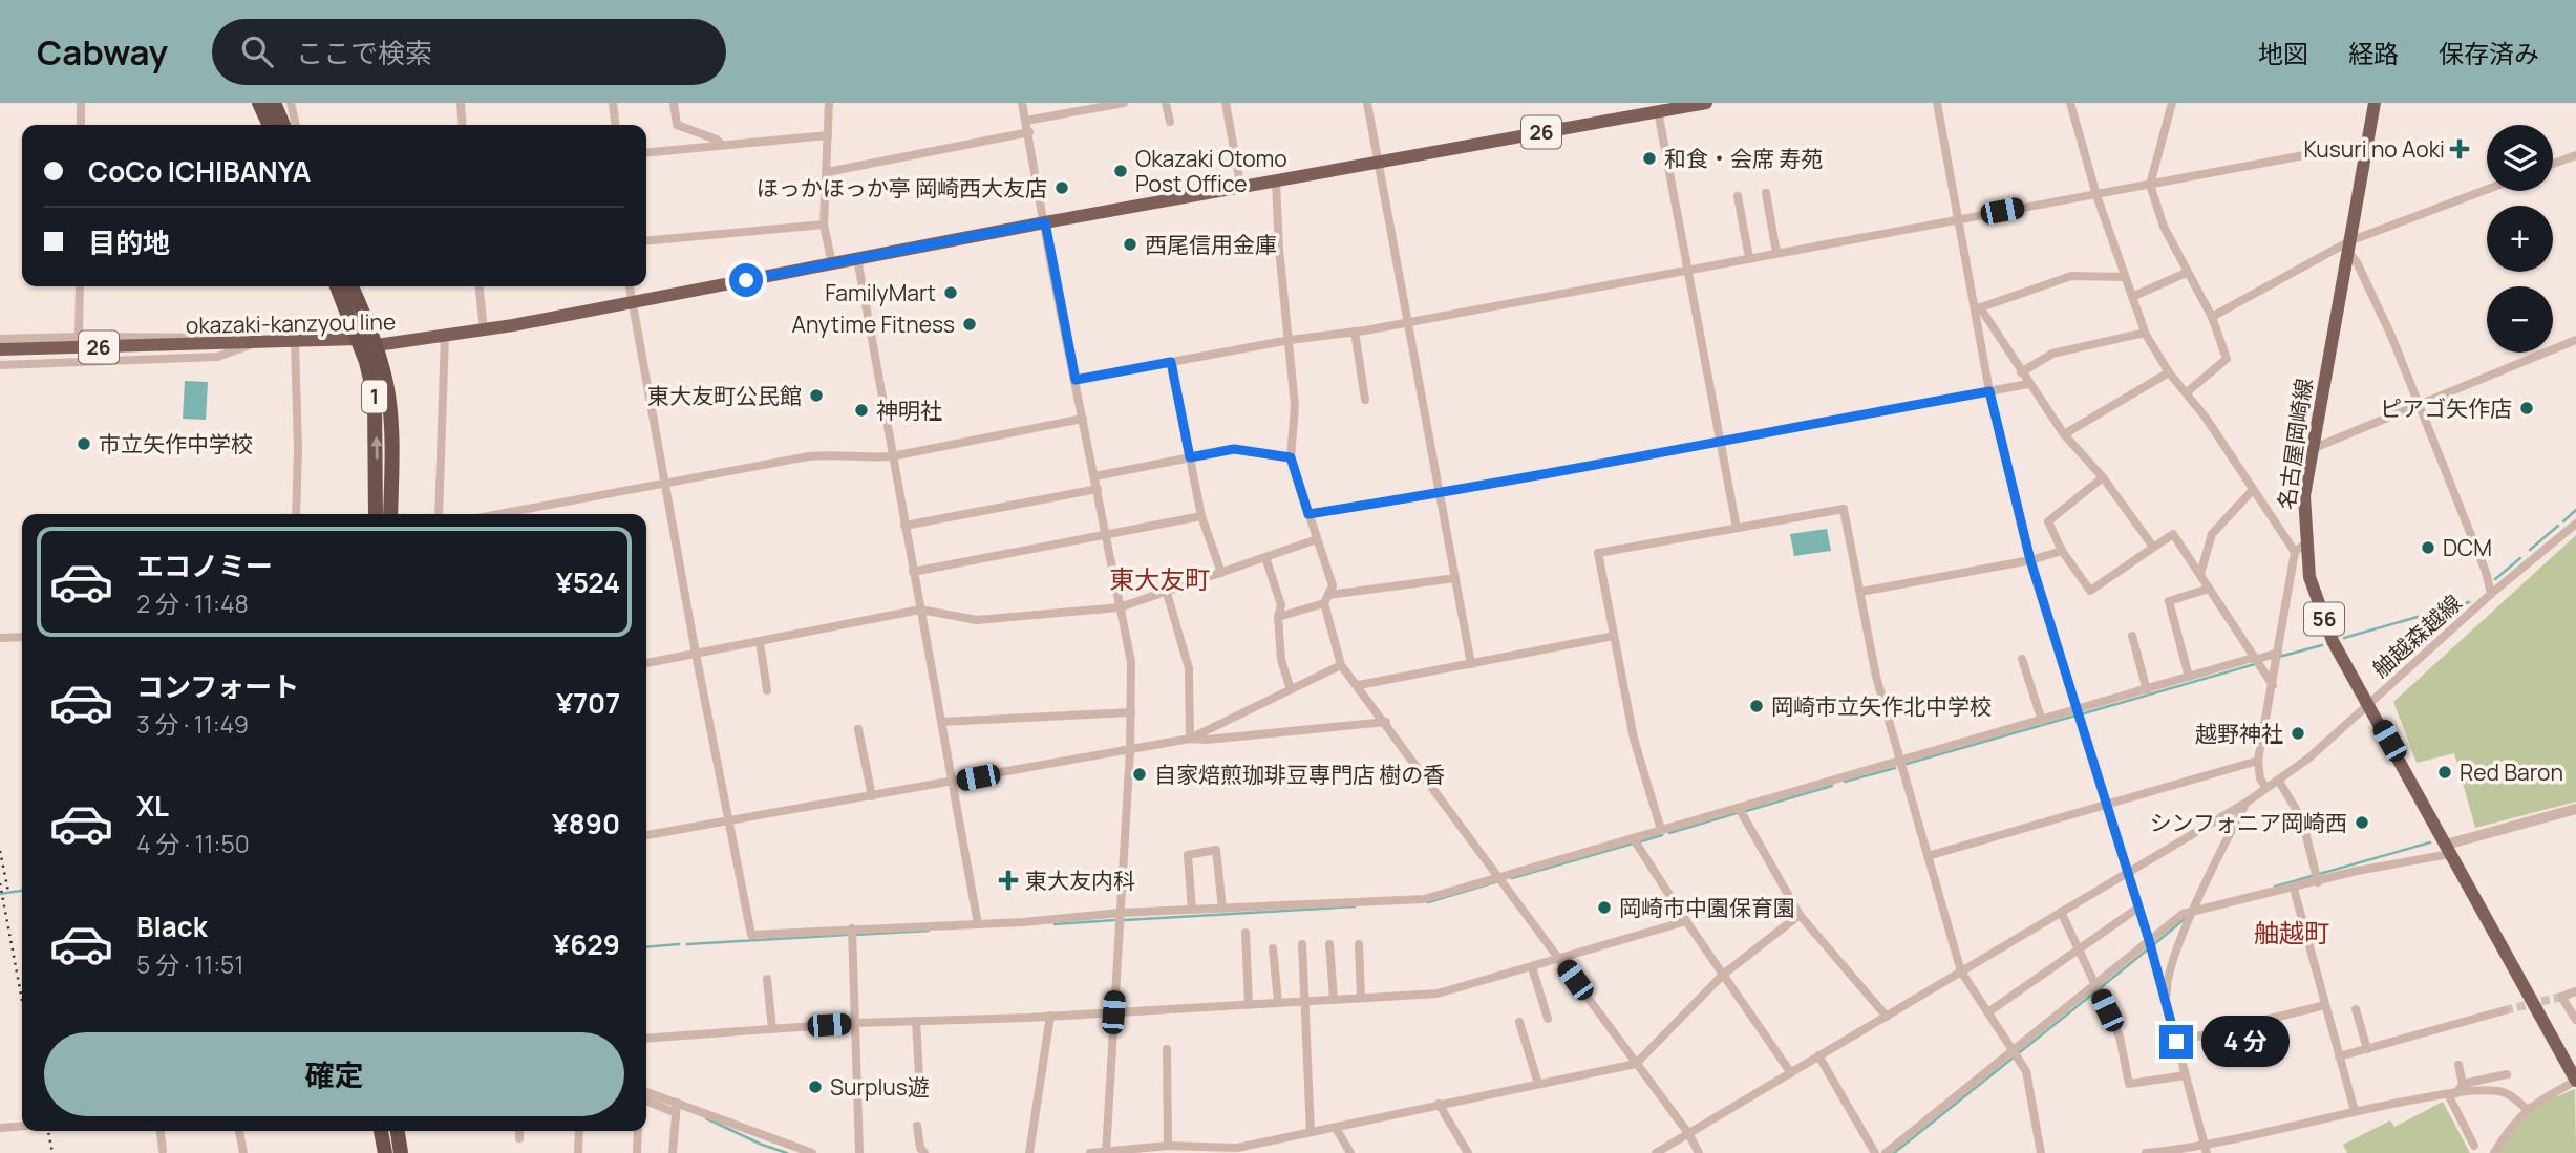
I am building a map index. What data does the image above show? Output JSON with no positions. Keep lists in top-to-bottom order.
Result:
{
  "streets": {
    "highway": ["1"],
    "main road": [
      "26",
      "okazaki-kanzyou line",
      "名古屋岡崎線",
      "56"
    ],
    "street": ["舳越森越線"]
  },
  "crossings": [
    ["okazaki-kanzyou line", "1"],
    ["名古屋岡崎線", "舳越森越線"]
  ],
  "districts": ["東大友町", "舳越町"],
  "places": {
    "health": ["Kusuri no Aoki", "東大友内科"],
    "other": [
      "和食・会席 寿苑",
      "Okazaki Otomo Post Office",
      "ほっかほっか亭 岡崎西大友店",
      "西尾信用金庫",
      "FamilyMart",
      "Anytime Fitness",
      "東大友町公民館",
      "ピアゴ矢作店",
      "神明社",
      "市立矢作中学校",
      "DCM",
      "岡崎市立矢作北中学校",
      "越野神社",
      "Red Baron",
      "自家焙煎珈琲豆専門店 樹の香",
      "シンフォニア岡崎西",
      "岡崎市中園保育園",
      "Surplus遊"
    ]
  },
  "page": {
    "header": "Cabway",
    "search": "ここで検索",
    "nav": ["地図", "経路", "保存済み"],
    "map_buttons": ["+", "−"],
    "banner": ["CoCo ICHIBANYA", "目的地"],
    "list": [
      {
        "name": "エコノミー",
        "note": "2 分 · 11:48",
        "value": "¥524"
      },
      {
        "name": "コンフォート",
        "note": "3 分 · 11:49",
        "value": "¥707"
      },
      {
        "name": "XL",
        "note": "4 分 · 11:50",
        "value": "¥890"
      },
      {
        "name": "Black",
        "note": "5 分 · 11:51",
        "value": "¥629"
      }
    ],
    "bubble": "4 分",
    "buttons": "確定"
  }
}
